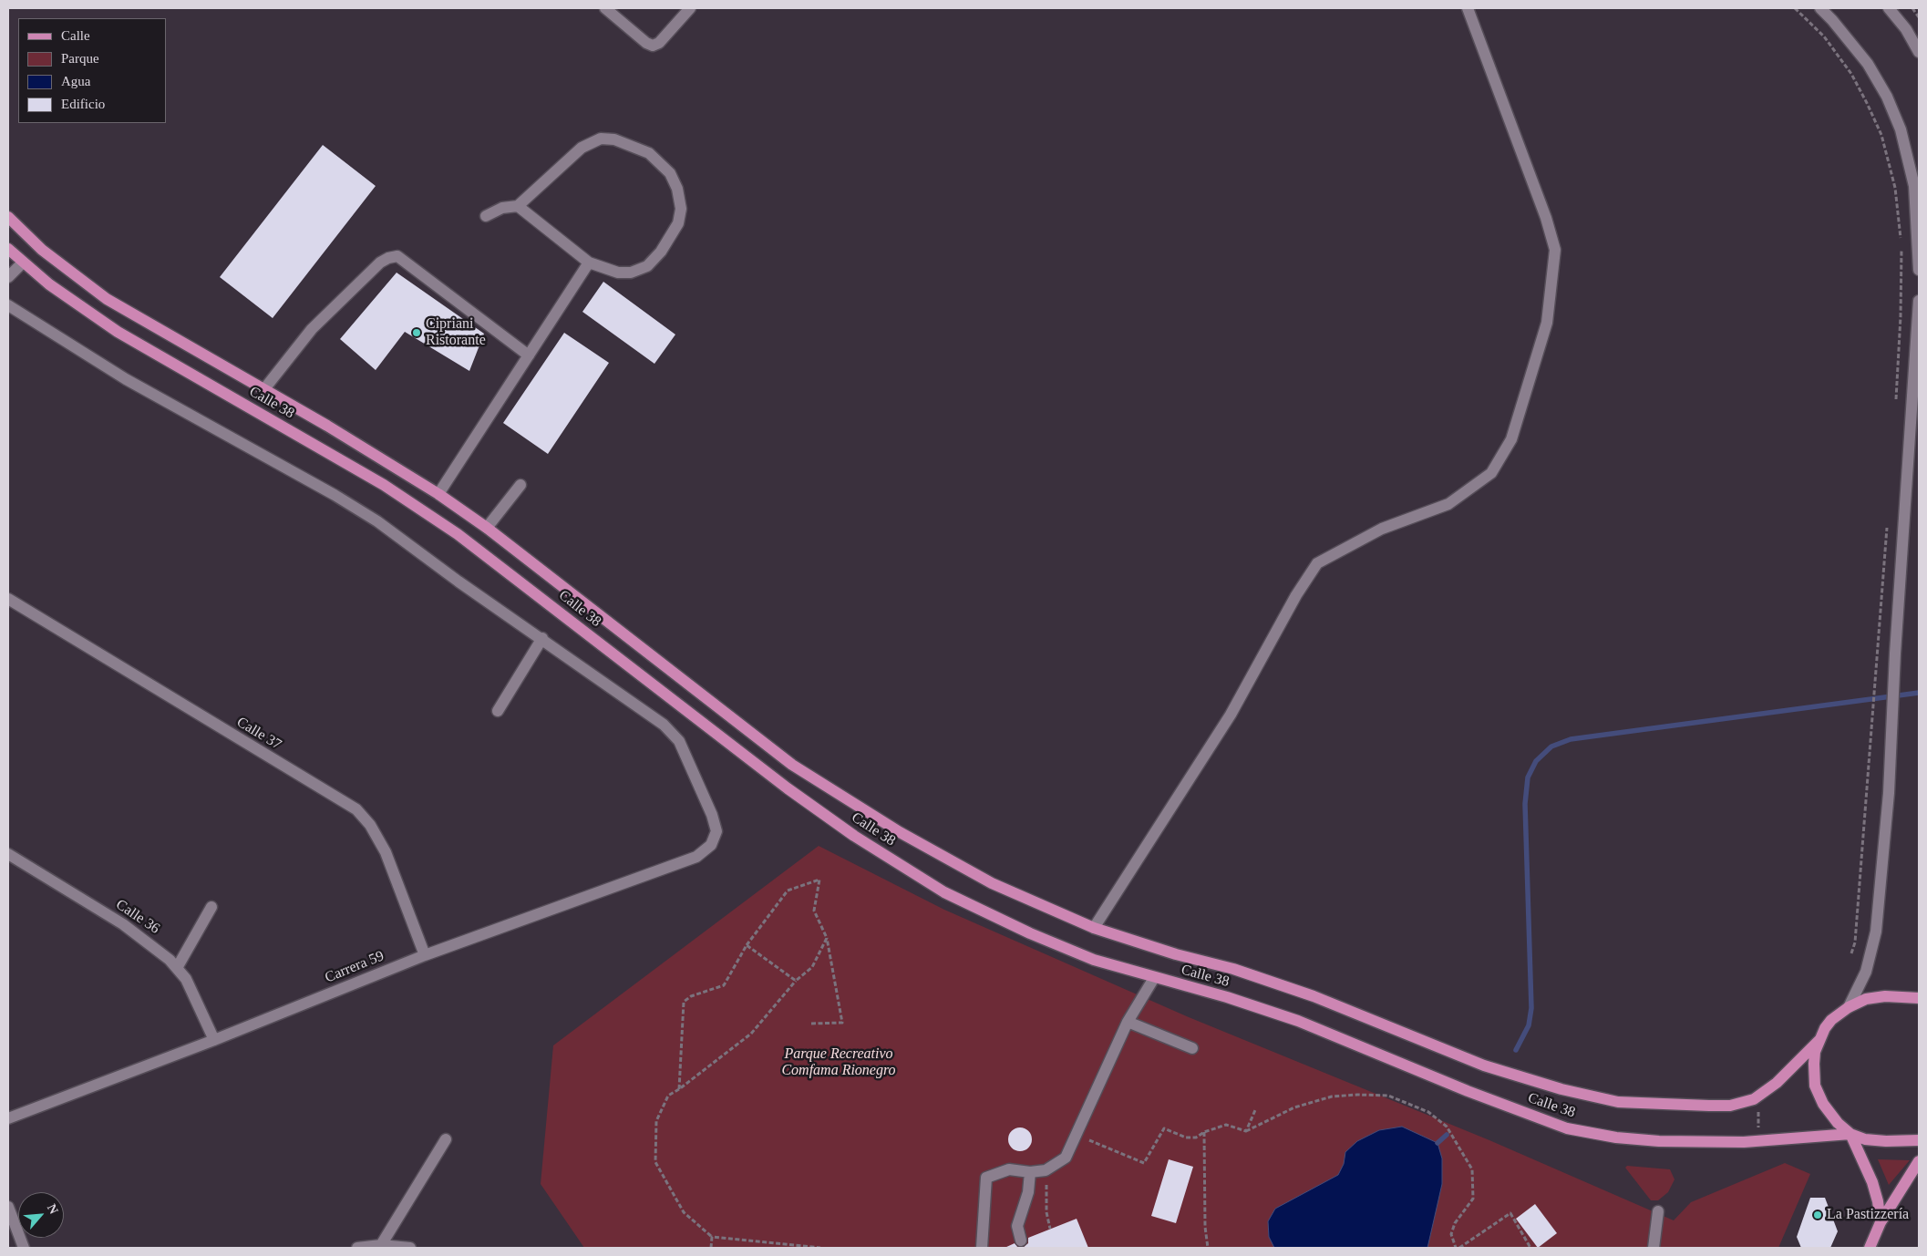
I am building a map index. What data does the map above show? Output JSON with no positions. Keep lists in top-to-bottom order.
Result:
{
  "streets": {
    "main road": ["Calle 38"],
    "street": ["Calle 37", "Calle 36", "Carrera 59"]
  },
  "crossings": [
    ["Calle 37", "Carrera 59"],
    ["Calle 36", "Carrera 59"]
  ],
  "parks": ["Parque Recreativo Comfama Rionegro"],
  "places": ["Cipriani Ristorante", "La Pastizzería"],
  "legend": [
    "Calle",
    "Parque",
    "Agua",
    "Edificio"
  ],
  "north": "top right"
}
